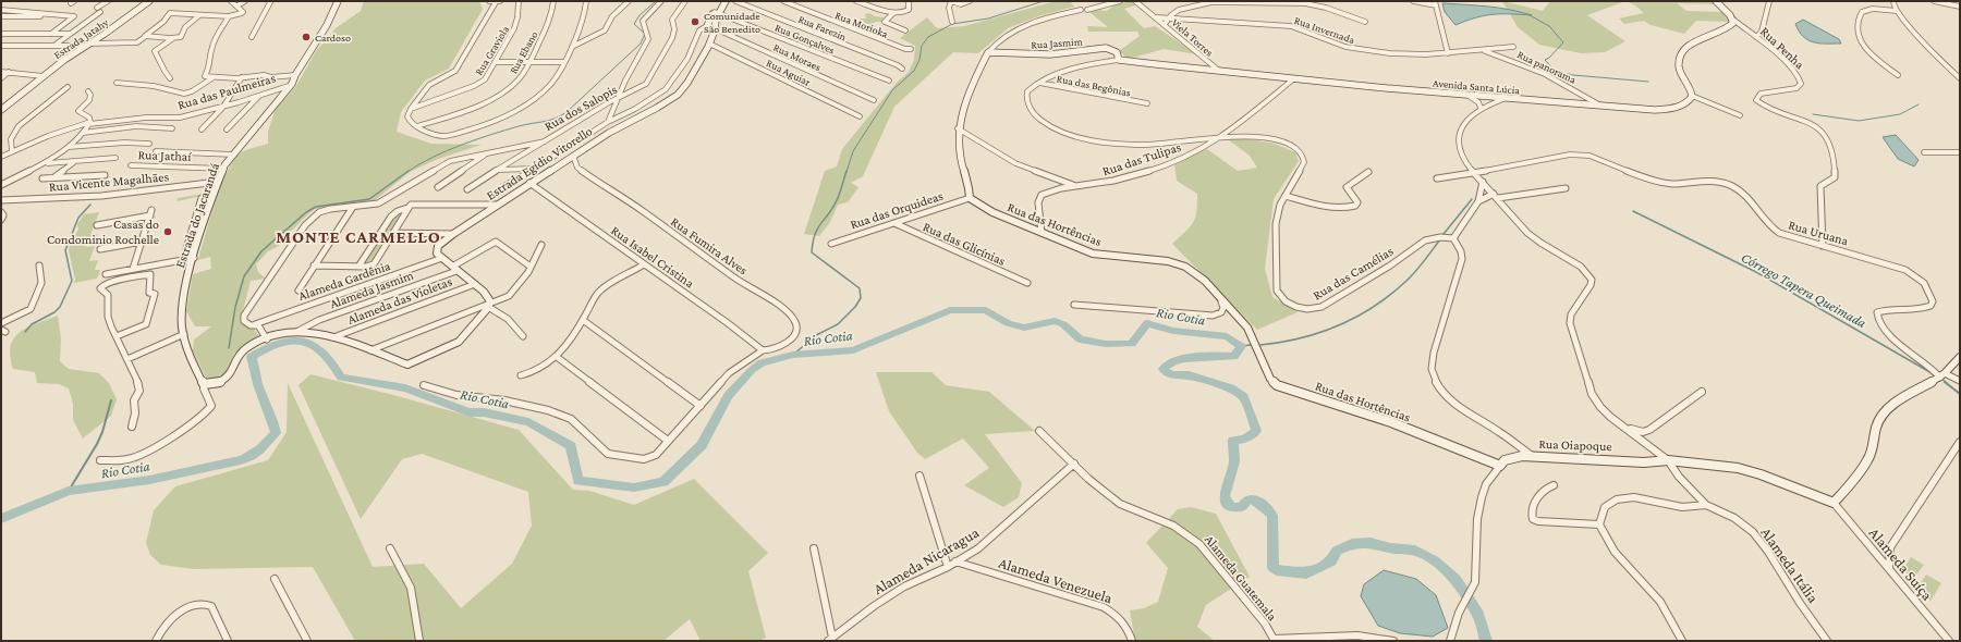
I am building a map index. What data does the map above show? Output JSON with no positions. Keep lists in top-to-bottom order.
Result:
{
  "streets": {
    "street": [
      "Rua Morioka",
      "Rua Farezin",
      "Rua Invernada",
      "Viela Torres",
      "Estrada Jatahy",
      "Rua Gonçalves",
      "Rua Jasmim",
      "Rua Penha",
      "Rua Graviola",
      "Rua Ebano",
      "Rua Moraes",
      "Rua panorama",
      "Rua Aguiar",
      "Rua das Begônias",
      "Avenida Santa Lúcia",
      "Rua das Paulmeiras",
      "Rua dos Salopis",
      "Rua Jathaí",
      "Rua das Tulipas",
      "Estrada Egídio Vitorello",
      "Rua Vicente Magalhães",
      "Rua das Orquideas",
      "Estrada do Jacarandá",
      "Rua das Hortências",
      "Rua Uruana",
      "Rua das Glicínias",
      "Rua Fumira Alves",
      "Rua Isabel Cristina",
      "Rua das Camélias",
      "Alameda Gardênia",
      "Alameda Jasmim",
      "Alameda das Violetas",
      "Rua Oiapoque",
      "Alameda Nicaragua",
      "Alameda Suíça",
      "Alameda Itália",
      "Alameda Guatemala",
      "Alameda Venezuela"
    ]
  },
  "crossings": [
    ["Rua Invernada", "Viela Torres"],
    ["Rua Invernada", "Rua panorama"],
    ["Viela Torres", "Avenida Santa Lúcia"],
    ["Rua Gonçalves", "Estrada Egídio Vitorello"],
    ["Rua Jasmim", "Avenida Santa Lúcia"],
    ["Rua Penha", "Rua Uruana"],
    ["Rua Moraes", "Estrada Egídio Vitorello"],
    ["Rua panorama", "Avenida Santa Lúcia"],
    ["Rua Aguiar", "Estrada Egídio Vitorello"],
    ["Rua das Begônias", "Rua das Camélias"],
    ["Avenida Santa Lúcia", "Rua das Tulipas"],
    ["Rua das Paulmeiras", "Estrada do Jacarandá"],
    ["Rua Jathaí", "Estrada do Jacarandá"],
    ["Rua das Tulipas", "Rua das Hortências"],
    ["Rua das Tulipas", "Rua das Camélias"],
    ["Estrada Egídio Vitorello", "Rua Fumira Alves"],
    ["Estrada Egídio Vitorello", "Rua Isabel Cristina"],
    ["Estrada Egídio Vitorello", "Alameda Gardênia"],
    ["Rua Vicente Magalhães", "Estrada do Jacarandá"],
    ["Rua das Orquideas", "Rua das Hortências"],
    ["Rua das Orquideas", "Rua das Glicínias"],
    ["Rua das Hortências", "Rua Oiapoque"],
    ["Rua Fumira Alves", "Rua Isabel Cristina"],
    ["Rua Oiapoque", "Alameda Suíça"],
    ["Rua Oiapoque", "Alameda Itália"],
    ["Alameda Nicaragua", "Alameda Guatemala"],
    ["Alameda Nicaragua", "Alameda Venezuela"]
  ],
  "districts": ["MONTE CARMELLO"],
  "water": ["Córrego Tapera Queimada", "Rio Cotia"],
  "places": ["Comunidade São Benedito", "Cardoso", "Casas do Condominio Rochelle"]
}
